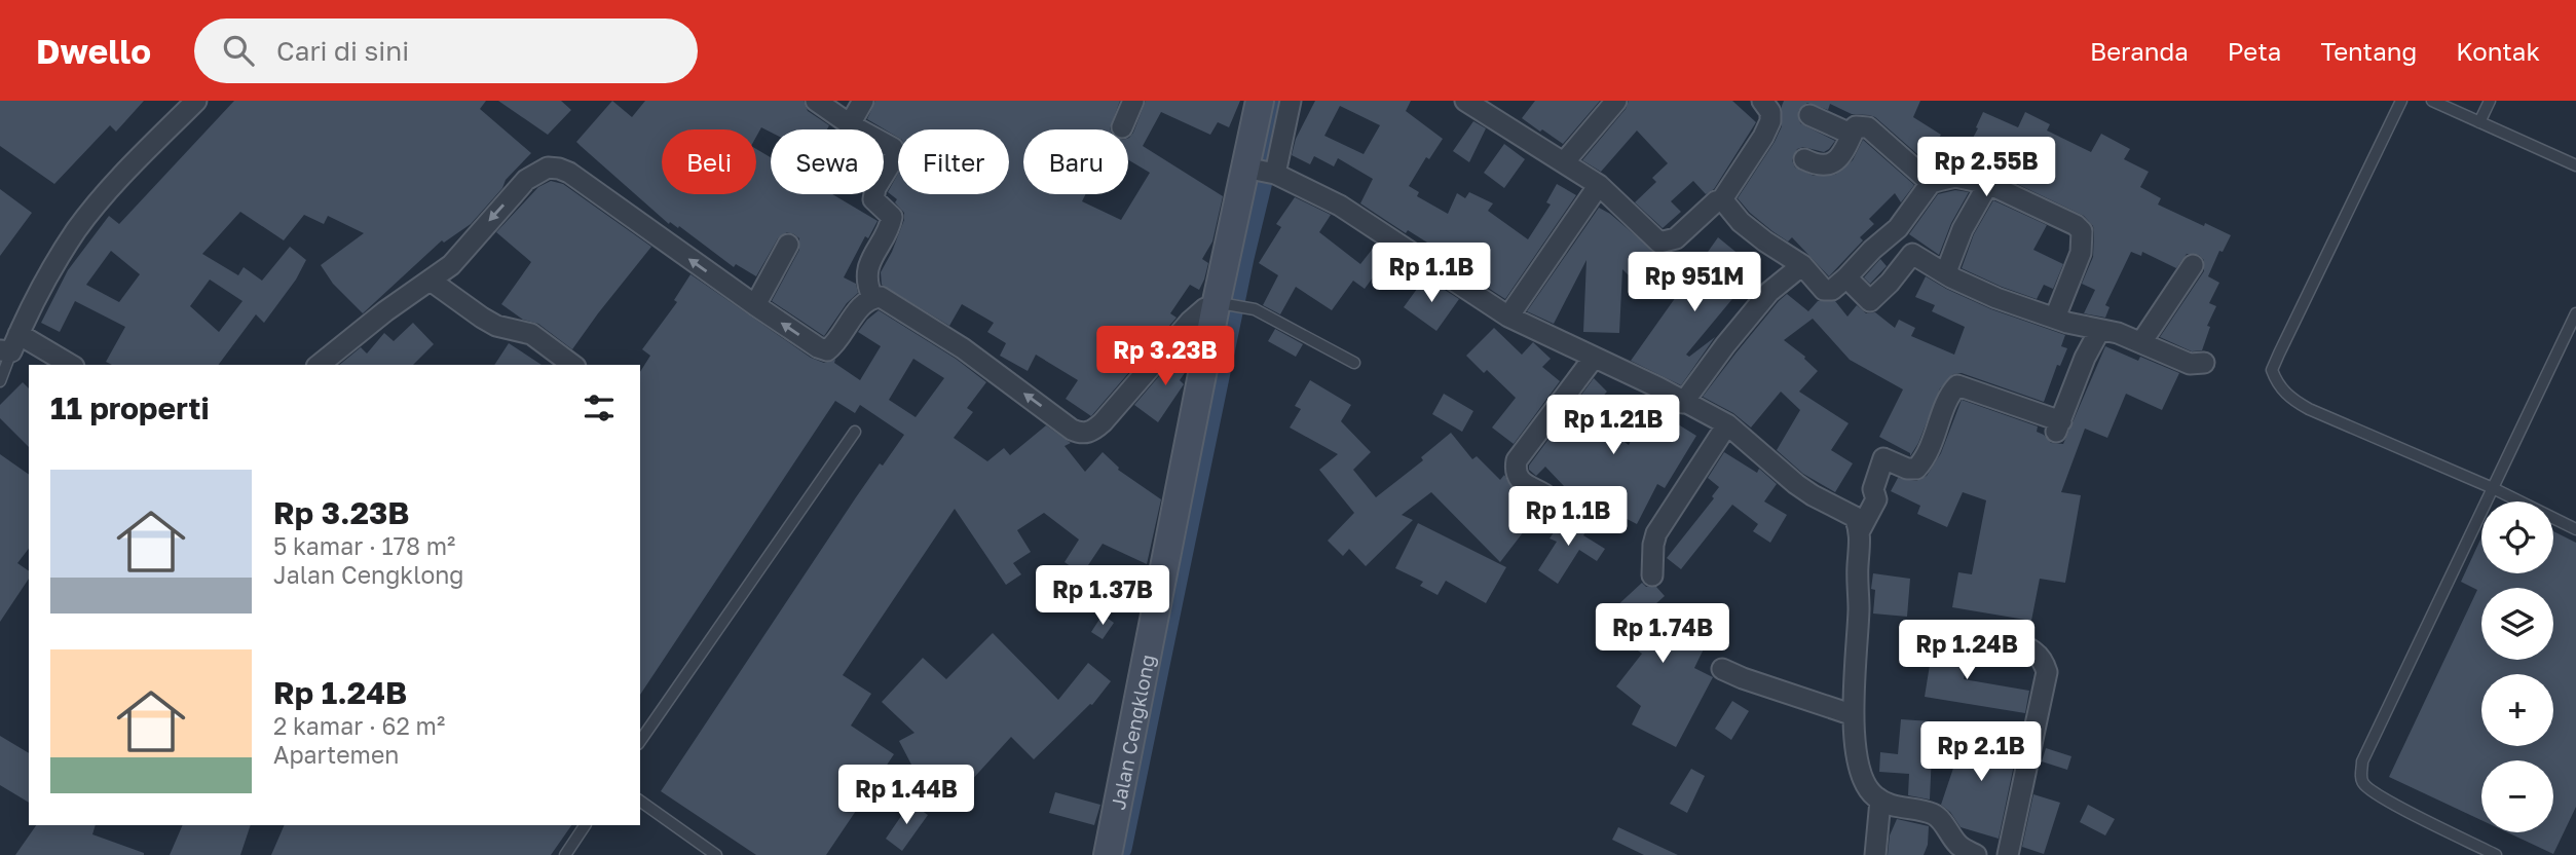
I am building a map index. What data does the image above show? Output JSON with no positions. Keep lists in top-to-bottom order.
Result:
{
  "streets": {
    "main road": ["Jalan Cengklong"]
  },
  "page": {
    "header": "Dwello",
    "search": "Cari di sini",
    "nav": [
      "Beranda",
      "Peta",
      "Tentang",
      "Kontak"
    ],
    "chip": [
      "Beli",
      "Sewa",
      "Filter",
      "Baru"
    ],
    "price": [
      "Rp 2.55B",
      "Rp 1.1B",
      "Rp 951M",
      "Rp 3.23B",
      "Rp 1.21B",
      "Rp 1.1B",
      "Rp 1.37B",
      "Rp 1.74B",
      "Rp 1.24B",
      "Rp 2.1B",
      "Rp 1.44B"
    ],
    "heading": "11 properti",
    "list": [
      {
        "name": "Rp 3.23B",
        "note": "5 kamar · 178 m² · Jalan Cengklong"
      },
      {
        "name": "Rp 1.24B",
        "note": "2 kamar · 62 m² · Apartemen"
      }
    ],
    "map_buttons": ["+", "−"]
  }
}
